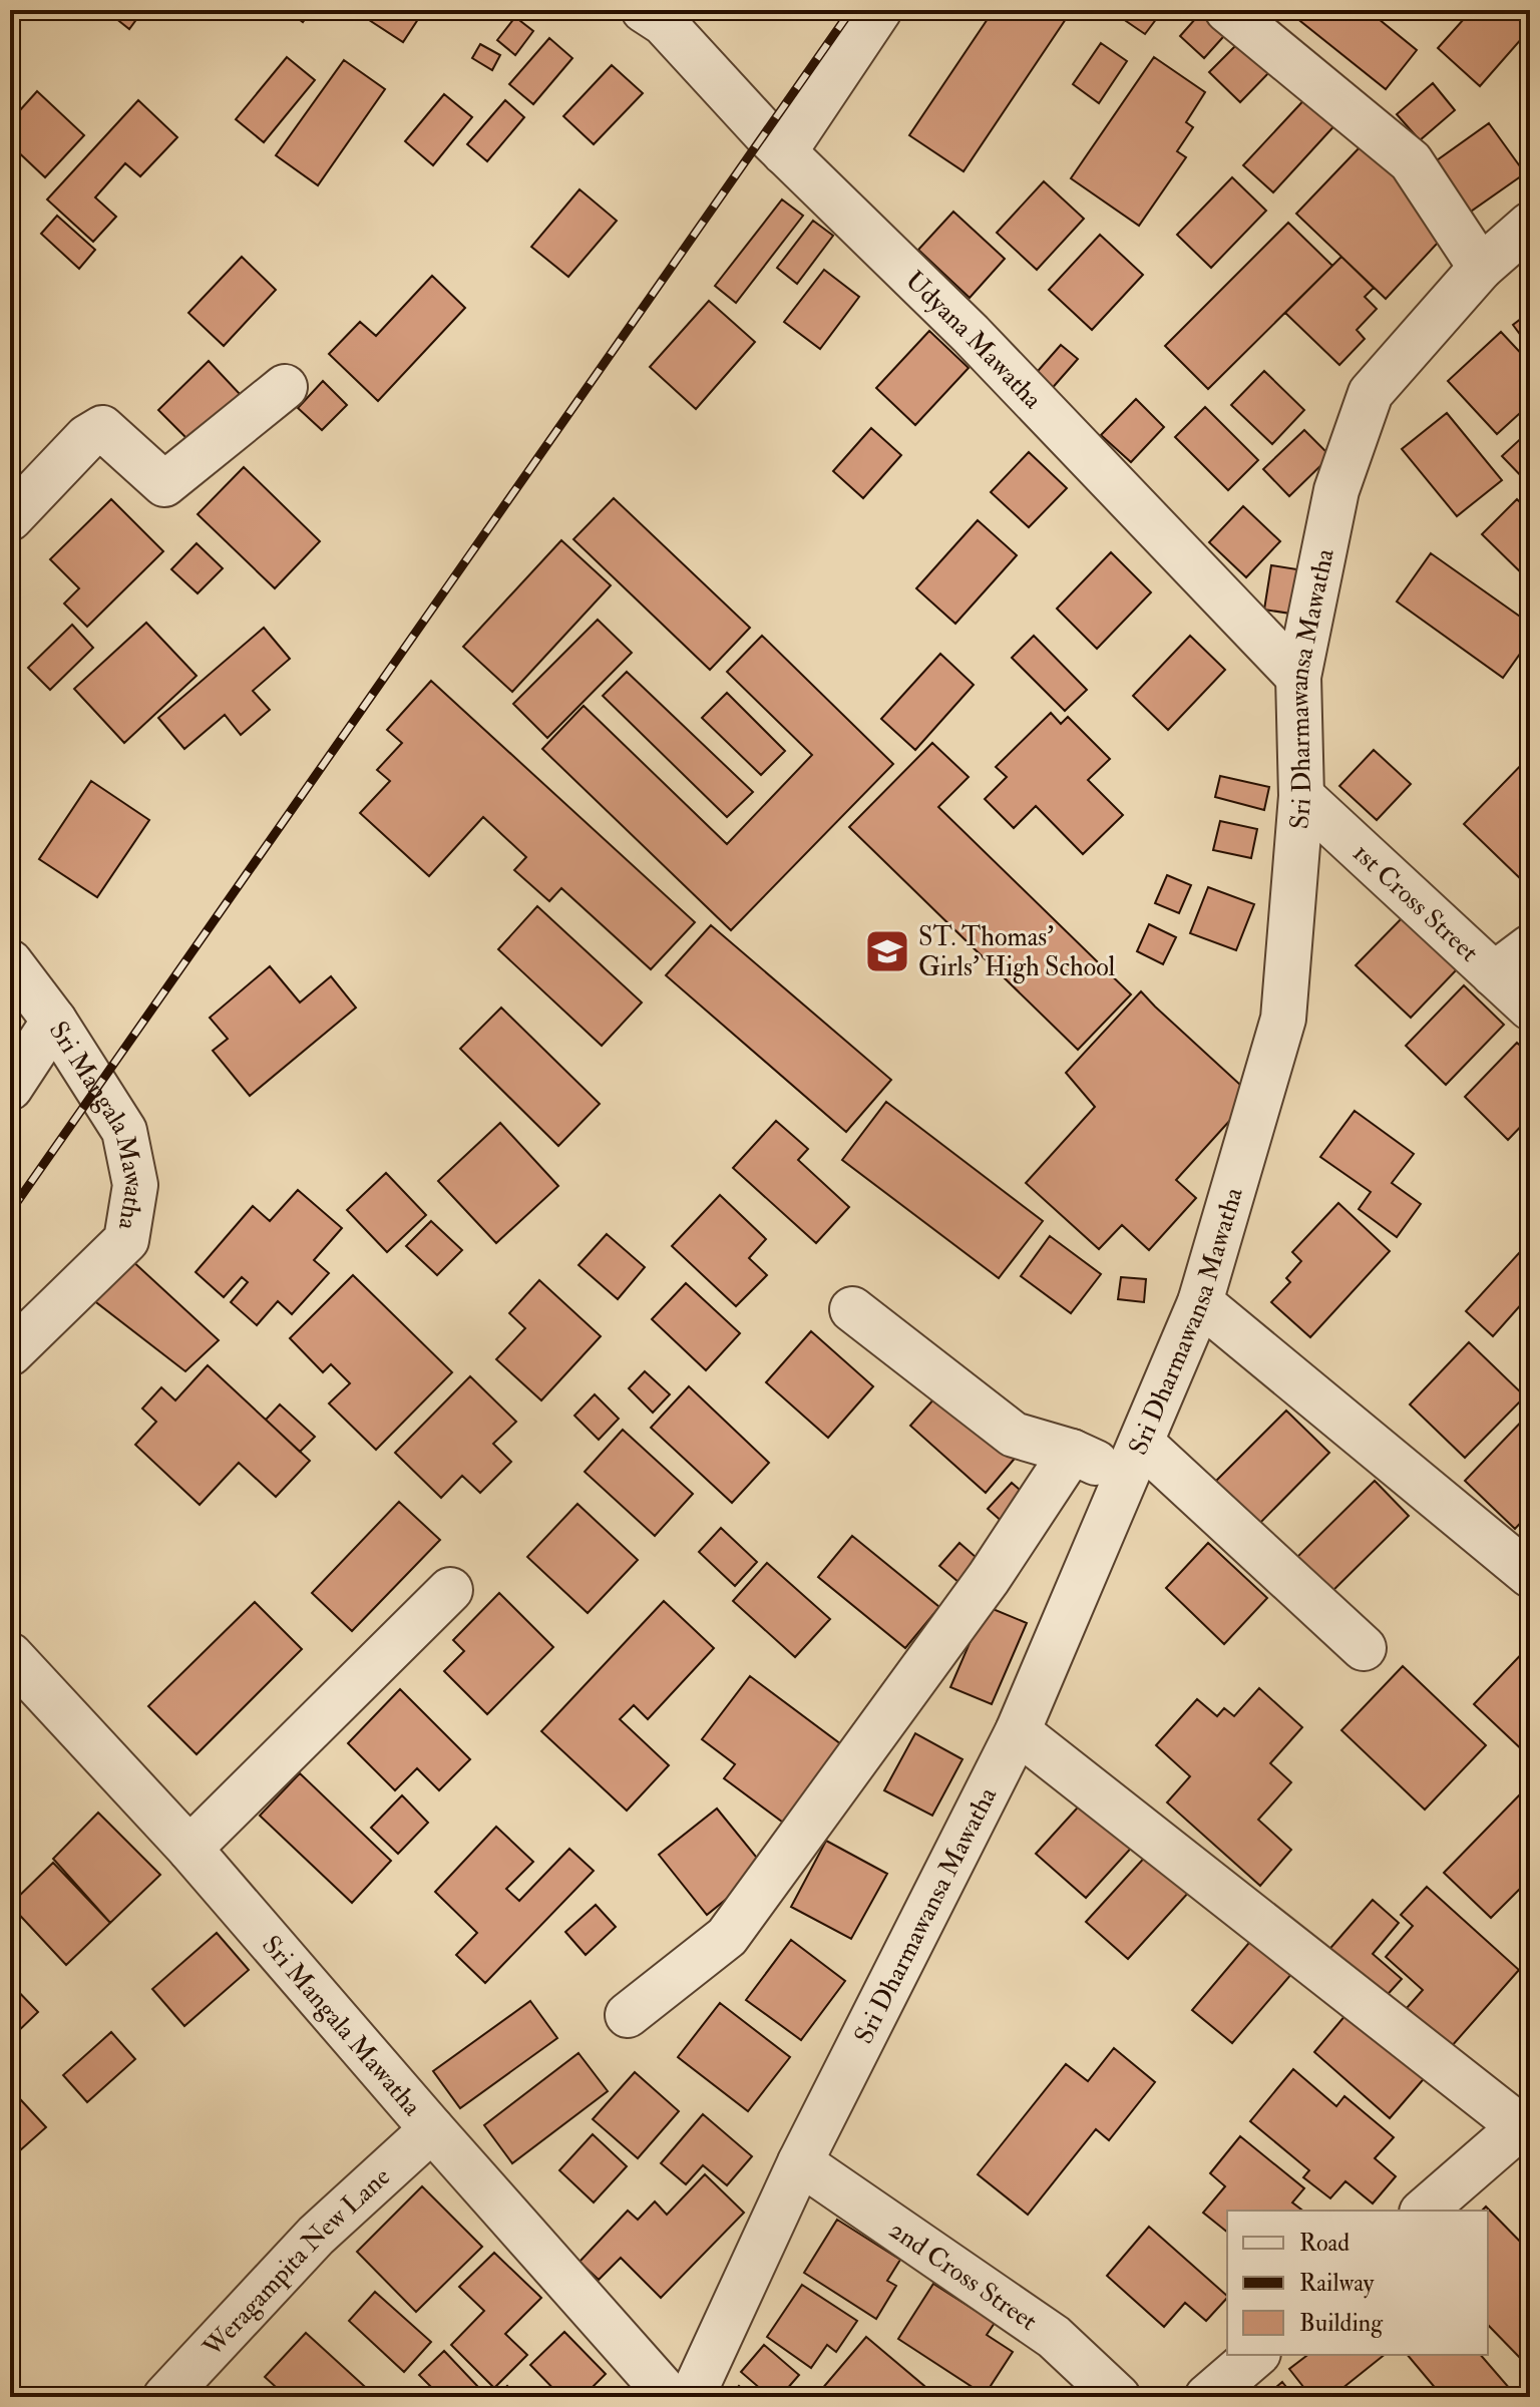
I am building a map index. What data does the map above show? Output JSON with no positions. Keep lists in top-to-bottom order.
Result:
{
  "streets": {
    "street": [
      "Udyana Mawatha",
      "Sri Dharmawansa Mawatha",
      "1st Cross Street",
      "Sri Mangala Mawatha",
      "Weragampita New Lane",
      "2nd Cross Street"
    ]
  },
  "crossings": [
    ["Udyana Mawatha", "Sri Dharmawansa Mawatha"],
    ["Sri Dharmawansa Mawatha", "1st Cross Street"],
    ["Sri Dharmawansa Mawatha", "2nd Cross Street"],
    ["Sri Mangala Mawatha", "Weragampita New Lane"]
  ],
  "places": {
    "school or university": ["ST. Thomas' Girls' High School"]
  },
  "legend": ["Road", "Railway", "Building"]
}
